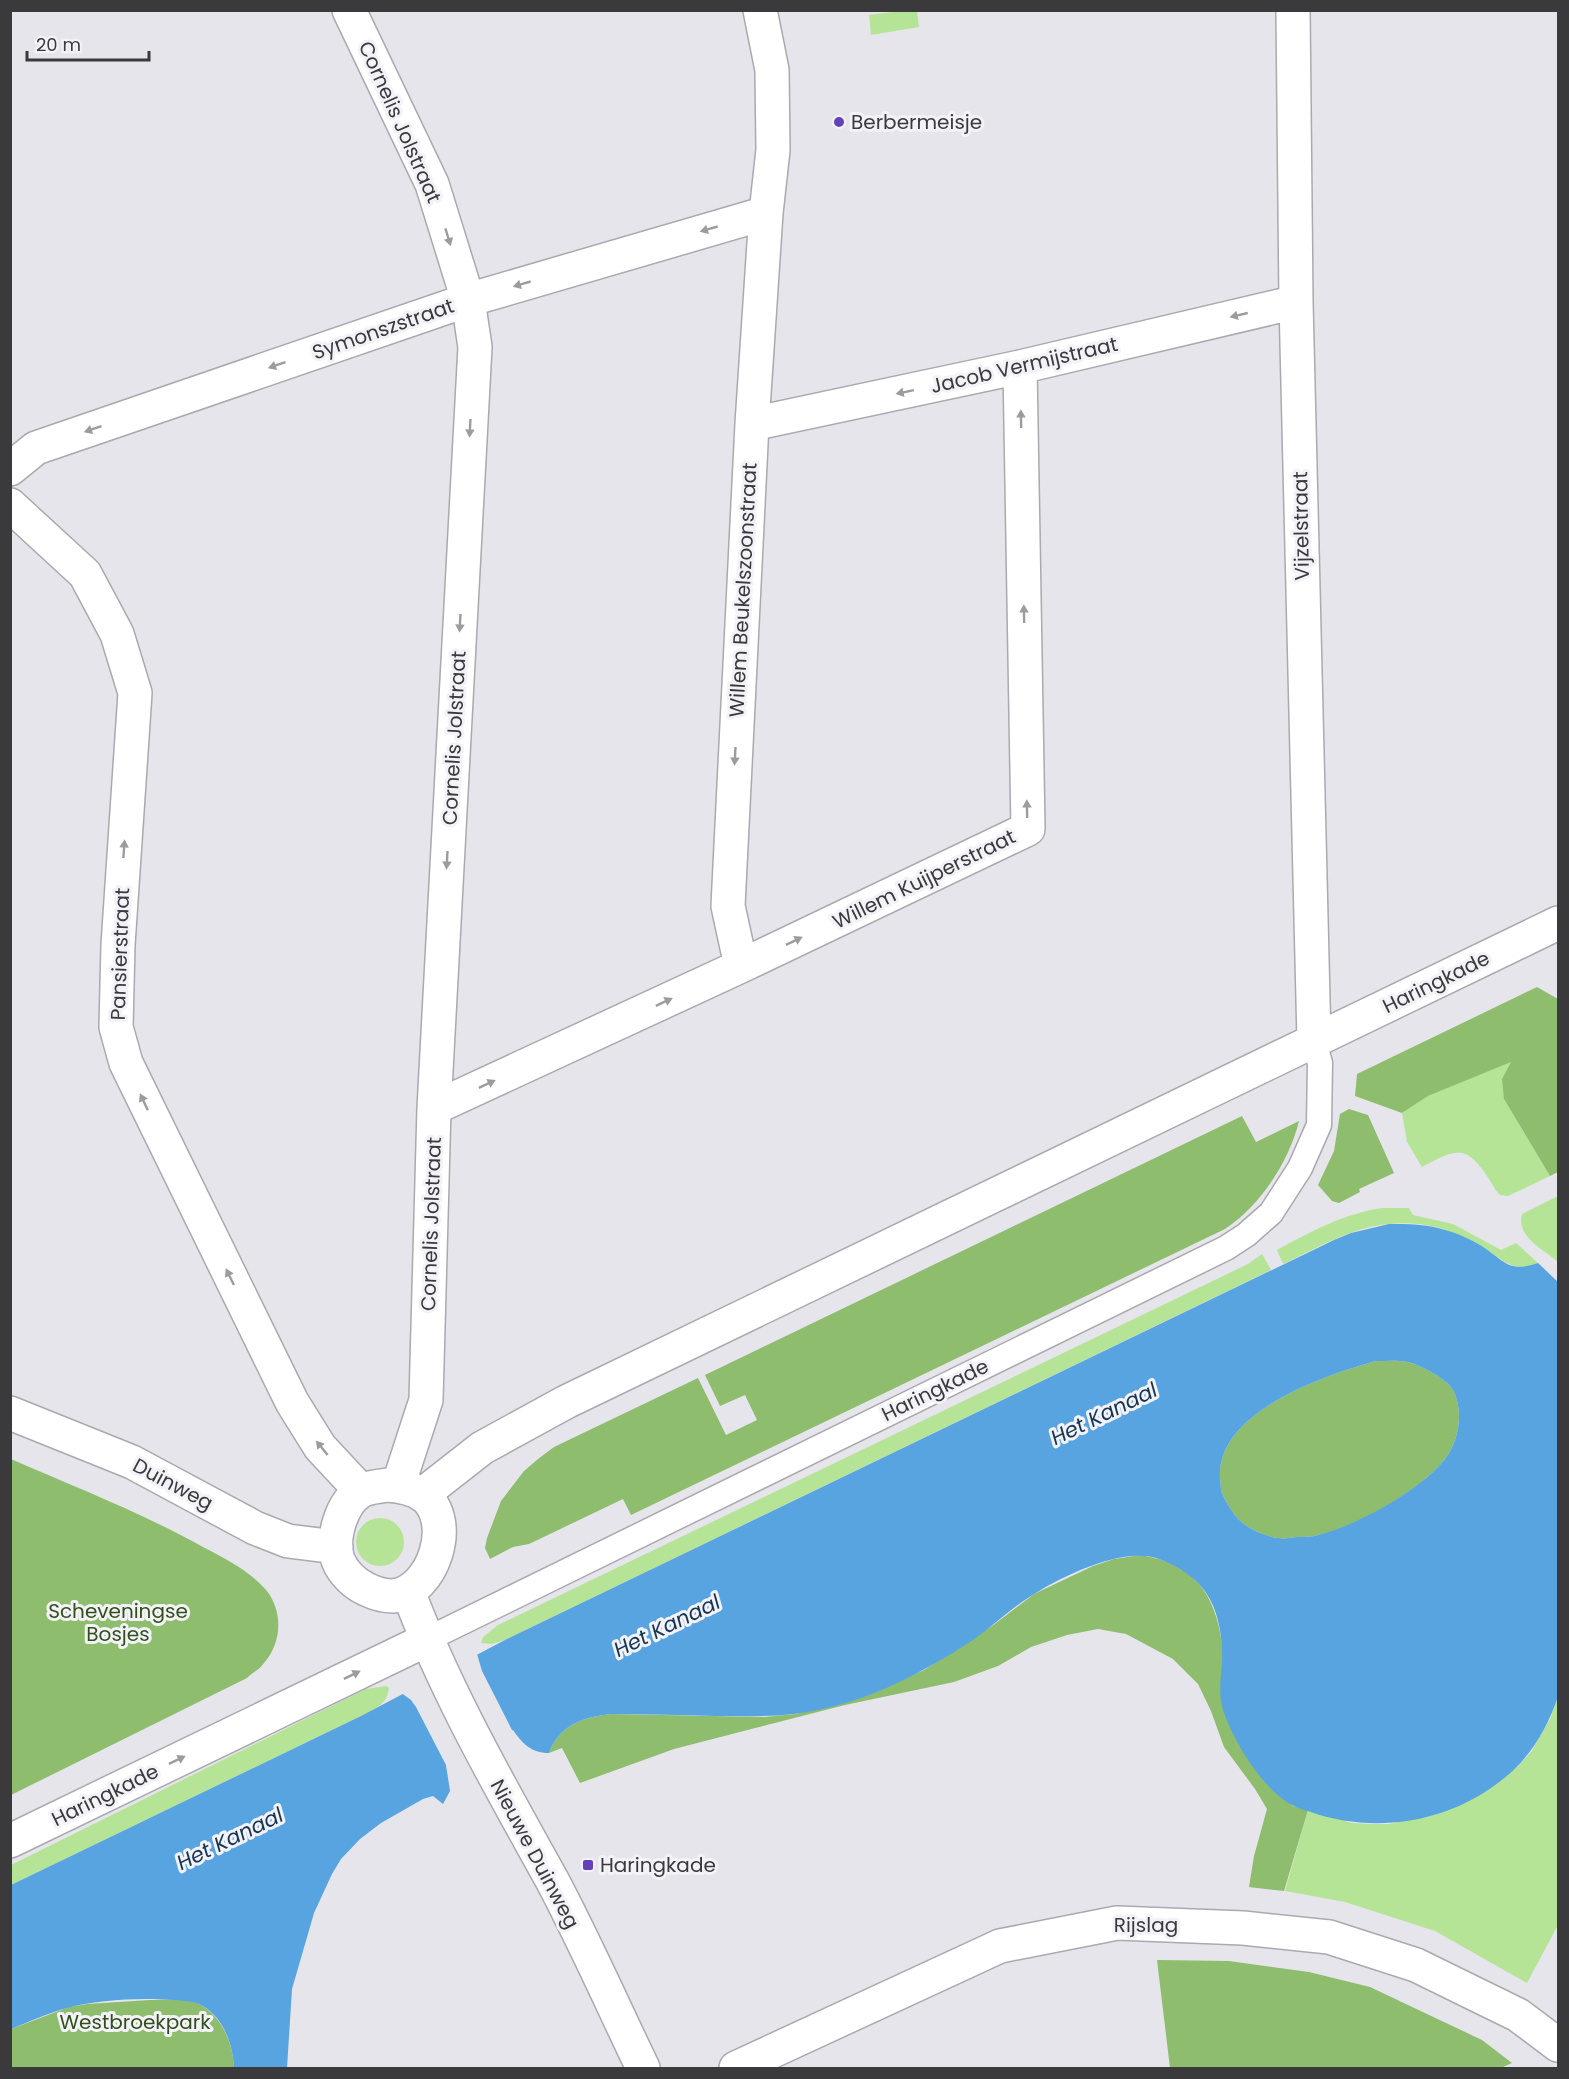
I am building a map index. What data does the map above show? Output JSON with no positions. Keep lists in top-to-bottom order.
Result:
{
  "streets": {
    "street": [
      "Cornelis Jolstraat",
      "Symonszstraat",
      "Jacob Vermijstraat",
      "Vijzelstraat",
      "Willem Beukelszoonstraat",
      "Willem Kuijperstraat",
      "Pansierstraat",
      "Haringkade",
      "Duinweg",
      "Nieuwe Duinweg",
      "Rijslag"
    ]
  },
  "crossings": [
    ["Cornelis Jolstraat", "Symonszstraat"],
    ["Cornelis Jolstraat", "Willem Kuijperstraat"],
    ["Cornelis Jolstraat", "Pansierstraat"],
    ["Cornelis Jolstraat", "Haringkade"],
    ["Cornelis Jolstraat", "Duinweg"],
    ["Symonszstraat", "Willem Beukelszoonstraat"],
    ["Jacob Vermijstraat", "Vijzelstraat"],
    ["Jacob Vermijstraat", "Willem Beukelszoonstraat"],
    ["Jacob Vermijstraat", "Willem Kuijperstraat"],
    ["Vijzelstraat", "Haringkade"],
    ["Willem Beukelszoonstraat", "Willem Kuijperstraat"],
    ["Pansierstraat", "Haringkade"],
    ["Pansierstraat", "Duinweg"],
    ["Haringkade", "Duinweg"],
    ["Haringkade", "Nieuwe Duinweg"]
  ],
  "one_way": [
    "Cornelis Jolstraat",
    "Symonszstraat",
    "Jacob Vermijstraat",
    "Willem Beukelszoonstraat",
    "Willem Kuijperstraat",
    "Pansierstraat"
  ],
  "water": ["Het Kanaal"],
  "parks": ["Scheveningse Bosjes", "Westbroekpark"],
  "places": {
    "other": ["Berbermeisje"],
    "transit": ["Haringkade"]
  },
  "scale_bar": "20 m"
}
